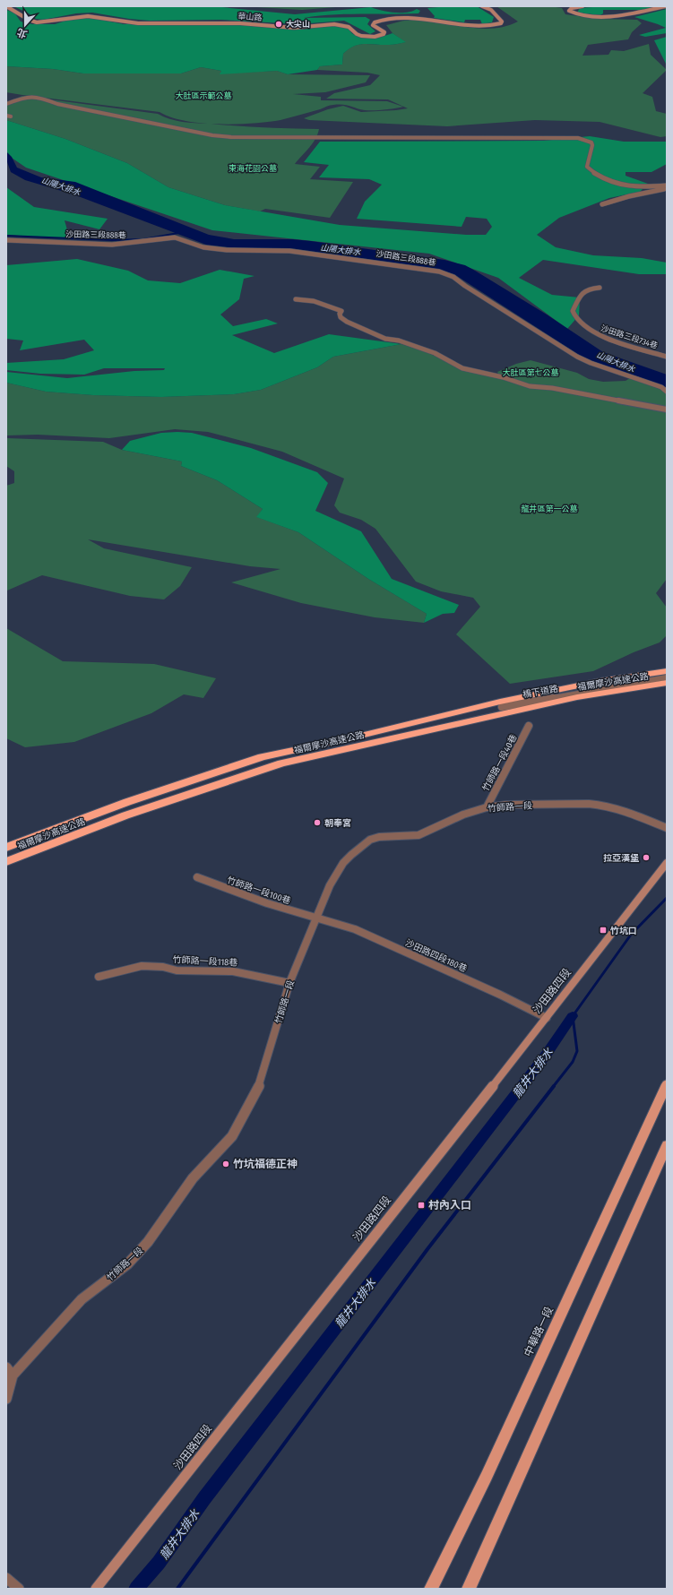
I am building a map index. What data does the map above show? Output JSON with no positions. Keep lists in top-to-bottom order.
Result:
{
  "streets": {
    "highway": ["福爾摩沙高速公路"],
    "main road": ["中華路一段"],
    "street": [
      "華山路",
      "沙田路三段888巷",
      "沙田路三段734巷",
      "橋下道路",
      "竹師路一段40巷",
      "竹師路一段",
      "竹師路一段100巷",
      "沙田路四段180巷",
      "竹師路一段118巷",
      "沙田路四段"
    ]
  },
  "crossings": [
    ["竹師路一段40巷", "竹師路一段"],
    ["竹師路一段", "竹師路一段100巷"],
    ["竹師路一段", "沙田路四段180巷"],
    ["竹師路一段", "竹師路一段118巷"],
    ["竹師路一段100巷", "沙田路四段180巷"],
    ["沙田路四段180巷", "沙田路四段"]
  ],
  "water": ["山陽大排水", "龍井大排水"],
  "parks": [
    "大肚區示範公墓",
    "東海花園公墓",
    "大肚區第七公墓",
    "龍井區第一公墓"
  ],
  "places": {
    "other": [
      "大尖山",
      "朝奉宮",
      "拉亞漢堡",
      "竹坑福德正神"
    ],
    "transit": ["竹坑口", "村內入口"]
  },
  "north": "bottom"
}
